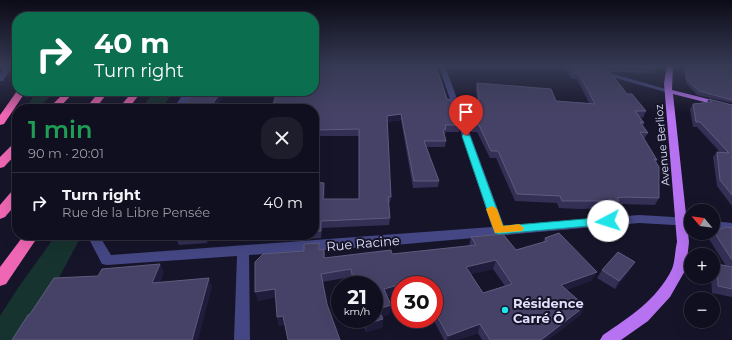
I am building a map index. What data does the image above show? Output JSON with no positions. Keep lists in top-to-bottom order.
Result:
{
  "streets": {
    "main road": ["Avenue Berlioz"],
    "street": ["Rue Racine"]
  },
  "places": ["Résidence Carré Ô"],
  "north": "top left",
  "page": {
    "turn": ["40 m", "Turn right"],
    "heading": ["1 min", "90 m · 20:01"],
    "list": [
      {
        "name": "Turn right",
        "note": "Rue de la Libre Pensée",
        "value": "40 m"
      }
    ],
    "map_buttons": ["+", "−"],
    "speed": "21 km/h",
    "limit": "30"
  }
}
